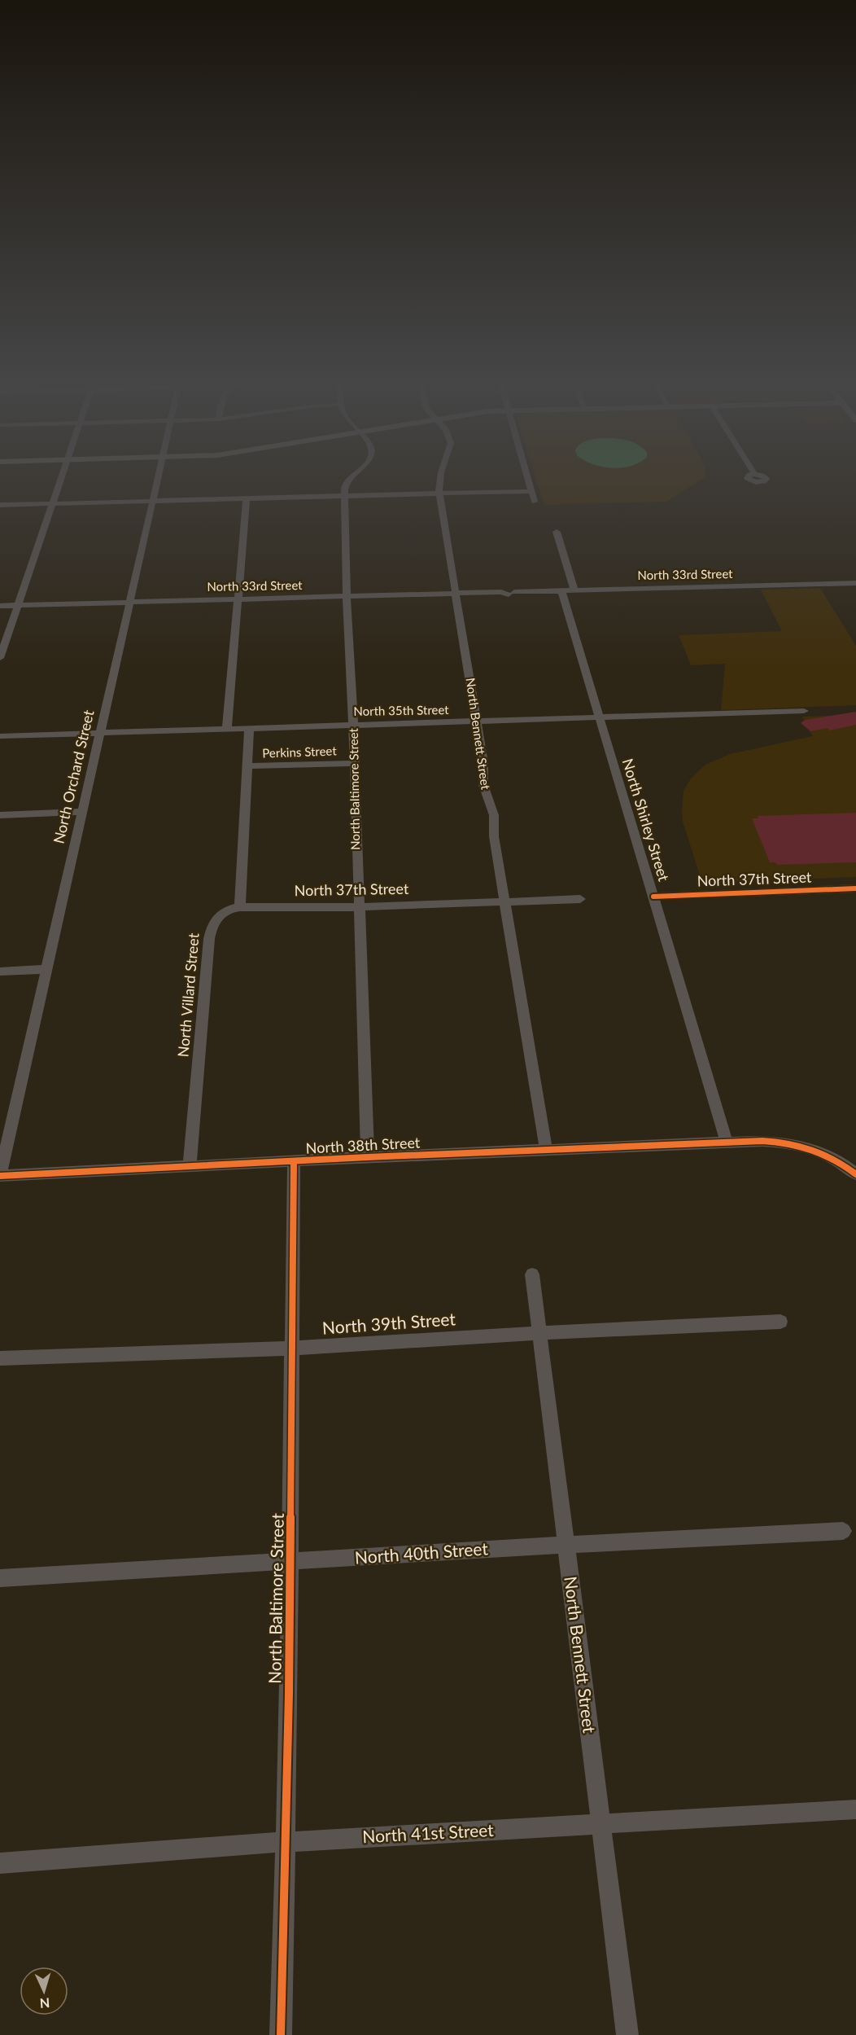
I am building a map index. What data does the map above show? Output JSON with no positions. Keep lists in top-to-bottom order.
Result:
{
  "streets": {
    "street": [
      "North 33rd Street",
      "North 35th Street",
      "North Bennett Street",
      "Perkins Street",
      "North Orchard Street",
      "North Baltimore Street",
      "North Shirley Street",
      "North 37th Street",
      "North Villard Street",
      "North 38th Street",
      "North 39th Street",
      "North 40th Street",
      "North 41st Street"
    ]
  },
  "crossings": [
    ["North 33rd Street", "North Bennett Street"],
    ["North 33rd Street", "North Orchard Street"],
    ["North 33rd Street", "North Baltimore Street"],
    ["North 33rd Street", "North Shirley Street"],
    ["North 35th Street", "North Bennett Street"],
    ["North 35th Street", "North Orchard Street"],
    ["North 35th Street", "North Baltimore Street"],
    ["North 35th Street", "North Shirley Street"],
    ["North Bennett Street", "North 37th Street"],
    ["North Bennett Street", "North 38th Street"],
    ["North Bennett Street", "North 39th Street"],
    ["North Bennett Street", "North 40th Street"],
    ["North Bennett Street", "North 41st Street"],
    ["Perkins Street", "North Baltimore Street"],
    ["North Orchard Street", "North 38th Street"],
    ["North Baltimore Street", "North 37th Street"],
    ["North Baltimore Street", "North 38th Street"],
    ["North Baltimore Street", "North 39th Street"],
    ["North Baltimore Street", "North 40th Street"],
    ["North Baltimore Street", "North 41st Street"],
    ["North Shirley Street", "North 37th Street"],
    ["North Shirley Street", "North 38th Street"],
    ["North 37th Street", "North Villard Street"],
    ["North Villard Street", "North 38th Street"]
  ],
  "north": "bottom"
}
